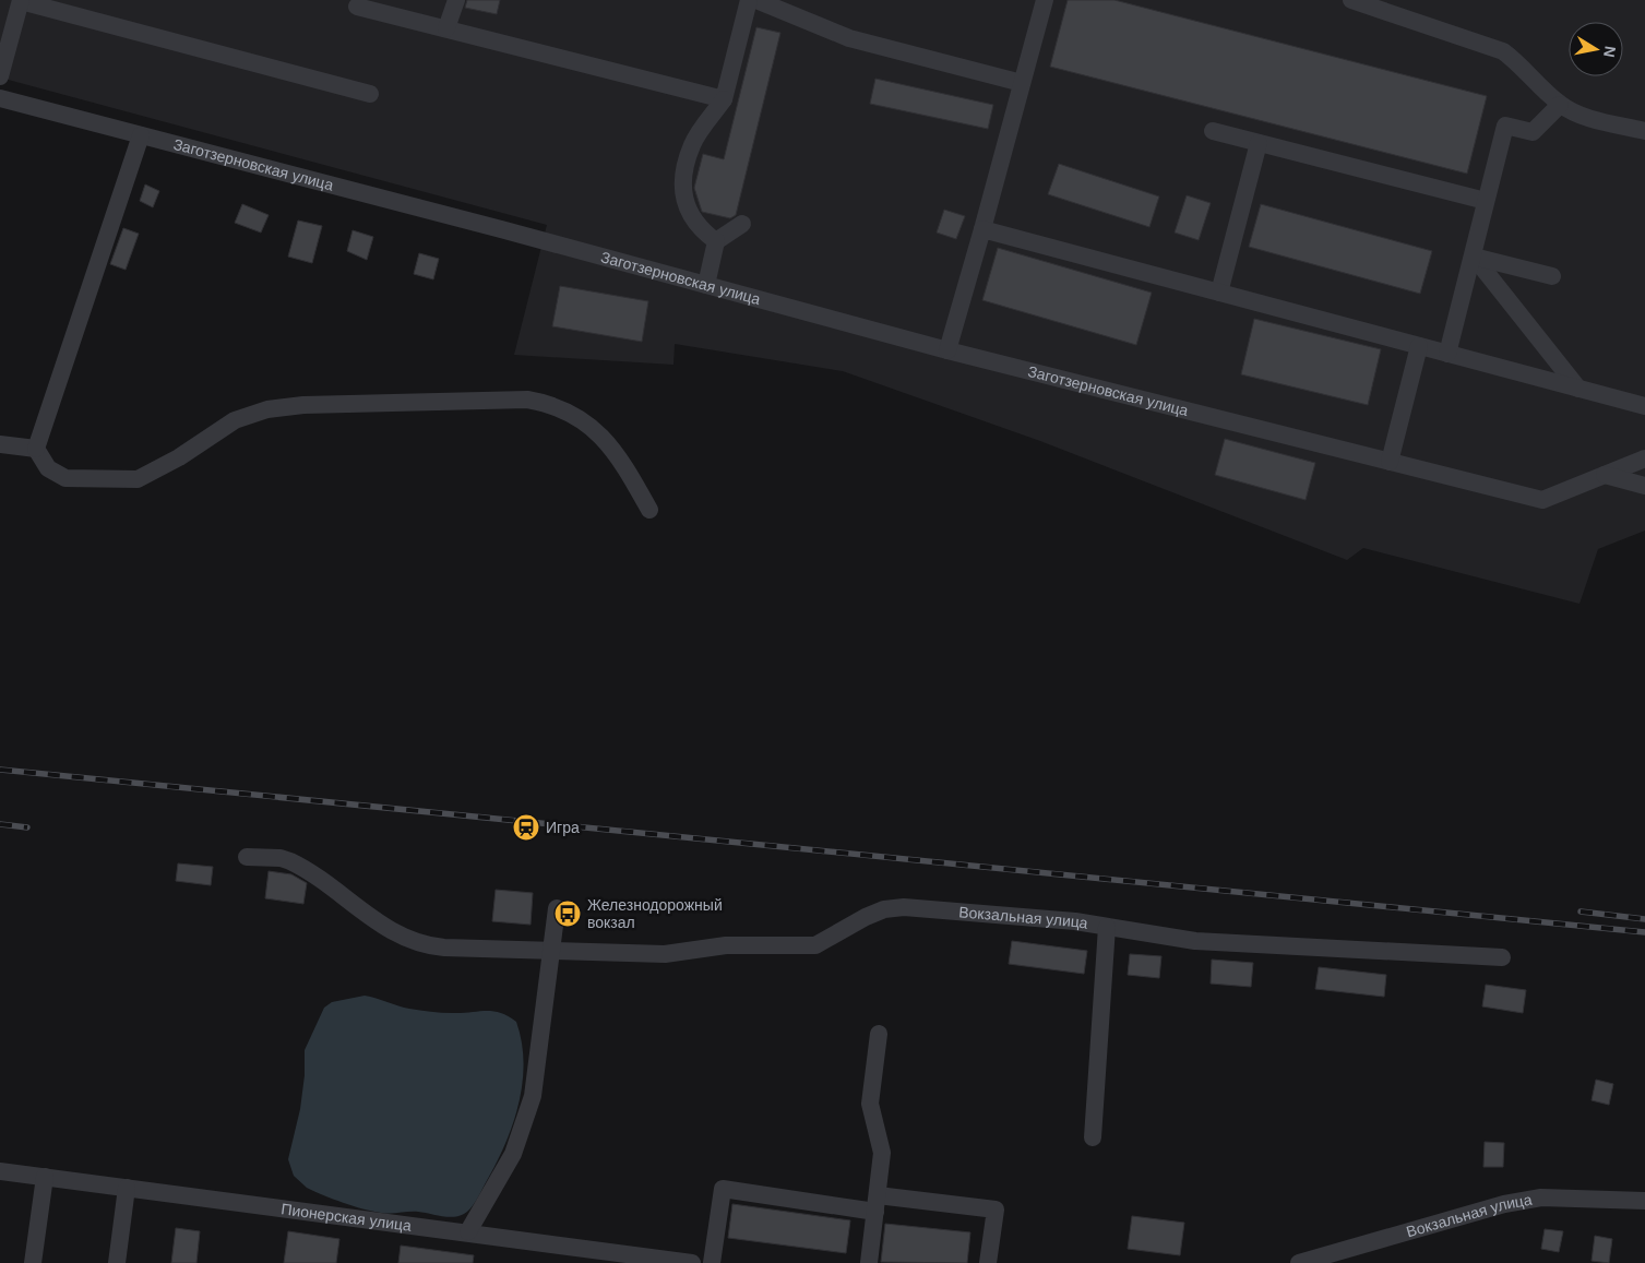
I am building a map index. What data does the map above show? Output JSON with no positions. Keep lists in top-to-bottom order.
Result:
{
  "streets": {
    "street": ["Заготзерновская улица", "Вокзальная улица", "Пионерская улица"]
  },
  "places": {
    "station": ["Игра"],
    "bus stop": ["Железнодорожный вокзал"]
  },
  "north": "right"
}
